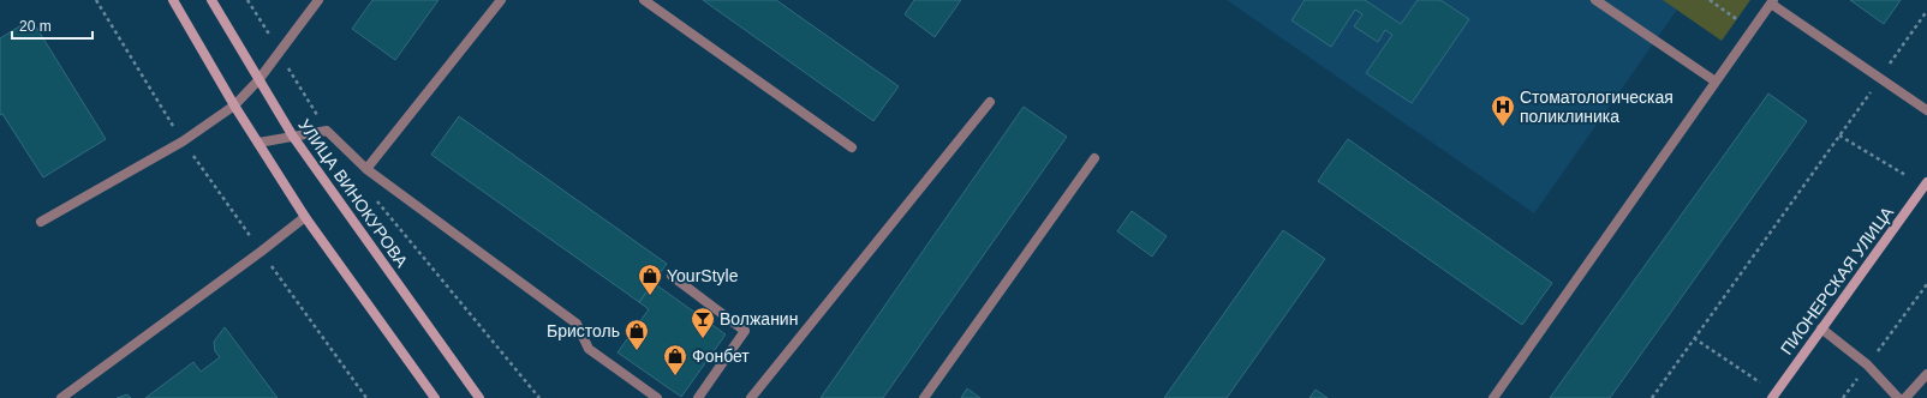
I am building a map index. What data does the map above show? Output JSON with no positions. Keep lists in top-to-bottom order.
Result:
{
  "streets": {
    "main road": ["УЛИЦА ВИНОКУРОВА", "ПИОНЕРСКАЯ УЛИЦА"]
  },
  "places": {
    "hospital": ["Cтоматологическая поликлиника"],
    "shop": ["YourStyle", "Бристоль", "Фонбет"],
    "bar": ["Волжанин"]
  },
  "scale_bar": "20 m"
}
